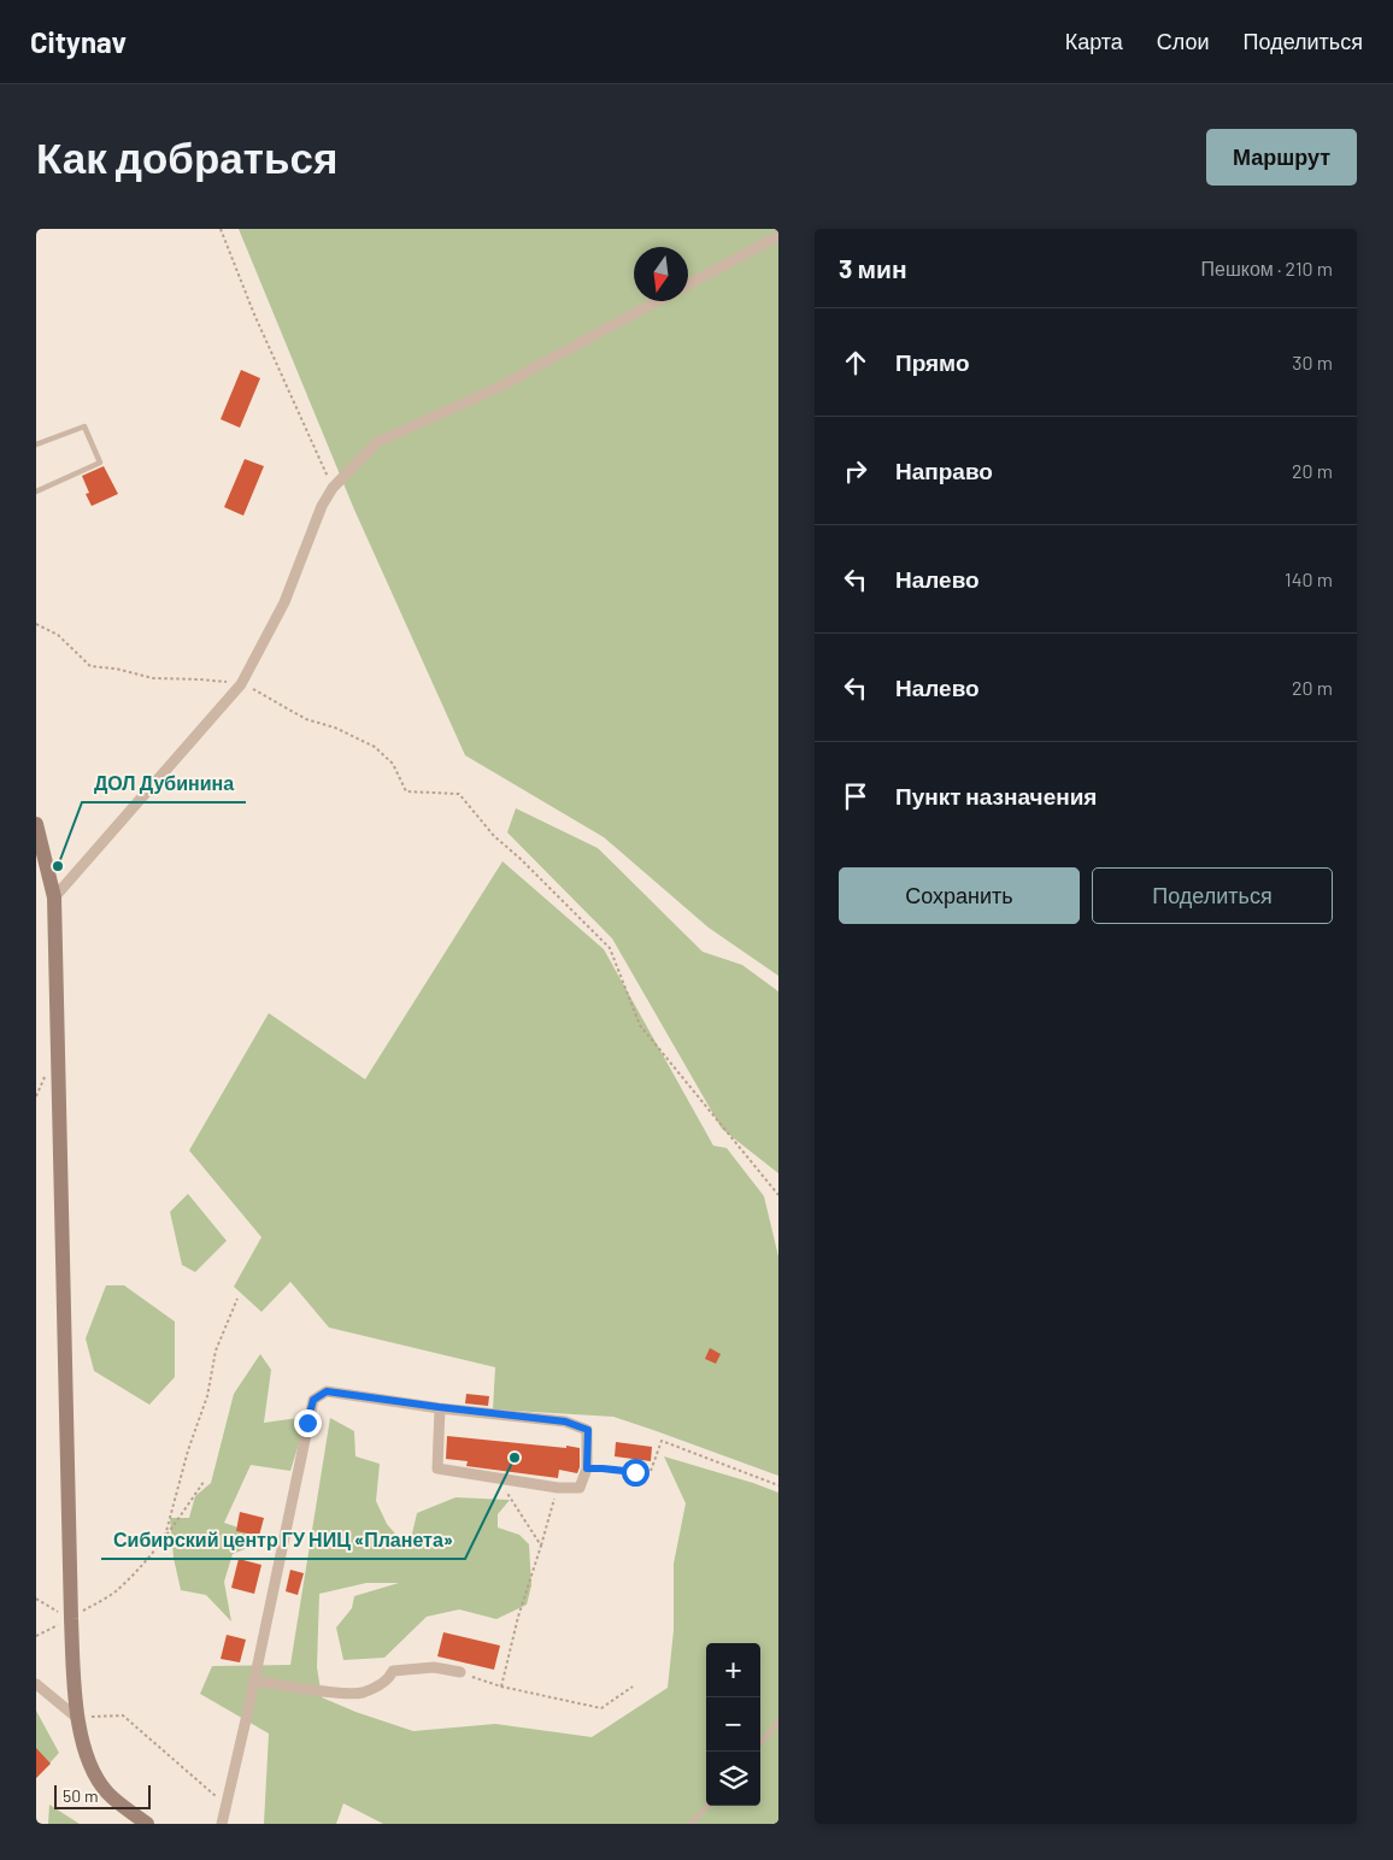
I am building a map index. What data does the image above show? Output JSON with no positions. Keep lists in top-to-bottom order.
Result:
{
  "places": ["ДОЛ Дубинина", "Сибирский центр ГУ НИЦ «Планета»"],
  "scale_bar": "50 m",
  "north": "bottom",
  "page": {
    "header": "Citynav",
    "nav": ["Карта", "Слои", "Поделиться"],
    "buttons": [
      "Маршрут",
      ["Сохранить", "Поделиться"]
    ],
    "title": "Как добраться",
    "heading": ["3 мин", "Пешком · 210 m"],
    "list": [
      ["Прямо", "30 m"],
      ["Направо", "20 m"],
      ["Налево", "140 m"],
      ["Налево", "20 m"],
      "Пункт назначения"
    ],
    "map_buttons": ["+", "−"],
    "scale": "50 m"
  }
}
